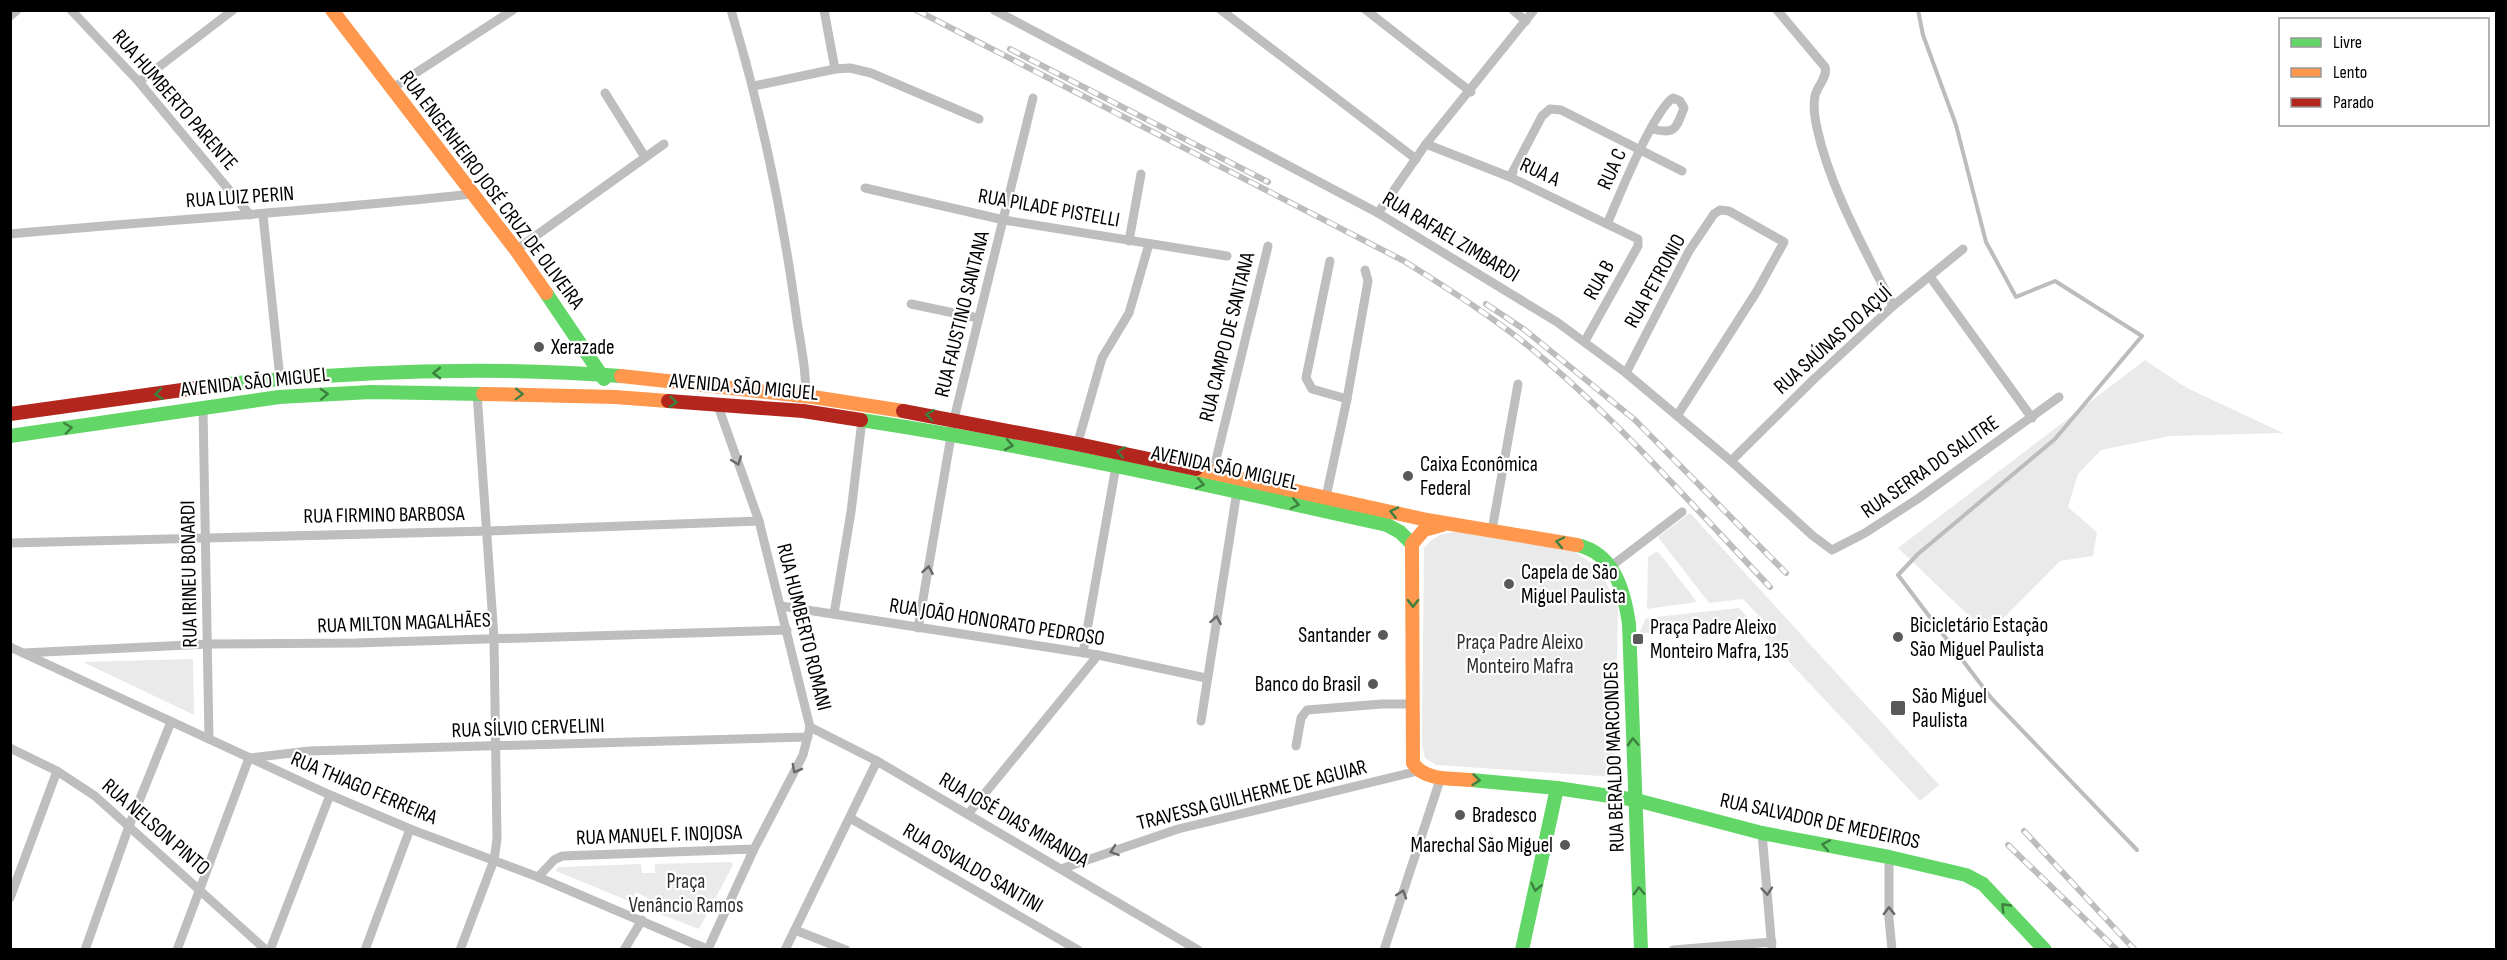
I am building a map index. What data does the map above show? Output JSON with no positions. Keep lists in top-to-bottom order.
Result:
{
  "streets": {
    "main road": [
      "RUA ENGENHEIRO JOSÉ CRUZ DE OLIVEIRA",
      "AVENIDA SÃO MIGUEL",
      "RUA BERALDO MARCONDES",
      "RUA SALVADOR DE MEDEIROS"
    ],
    "street": [
      "RUA HUMBERTO PARENTE",
      "RUA C",
      "RUA A",
      "RUA LUIZ PERIN",
      "RUA PILADE PISTELLI",
      "RUA RAFAEL ZIMBARDI",
      "RUA B",
      "RUA PETRONIO",
      "RUA FAUSTINO SANTANA",
      "RUA CAMPO DE SANTANA",
      "RUA SAÚNAS DO AÇUÍ",
      "RUA SERRA DO SALITRE",
      "RUA FIRMINO BARBOSA",
      "RUA IRINEU BONARDI",
      "RUA JOÃO HONORATO PEDROSO",
      "RUA MILTON MAGALHÃES",
      "RUA HUMBERTO ROMANI",
      "RUA SÍLVIO CERVELINI",
      "RUA THIAGO FERREIRA",
      "TRAVESSA GUILHERME DE AGUIAR",
      "RUA JOSÉ DIAS MIRANDA",
      "RUA NELSON PINTO",
      "RUA MANUEL F. INOJOSA",
      "RUA OSVALDO SANTINI"
    ]
  },
  "crossings": [
    ["RUA HUMBERTO PARENTE", "RUA LUIZ PERIN"],
    ["RUA C", "RUA A"],
    ["RUA A", "RUA B"],
    ["RUA ENGENHEIRO JOSÉ CRUZ DE OLIVEIRA", "RUA LUIZ PERIN"],
    ["RUA ENGENHEIRO JOSÉ CRUZ DE OLIVEIRA", "AVENIDA SÃO MIGUEL"],
    ["RUA PILADE PISTELLI", "RUA FAUSTINO SANTANA"],
    ["RUA RAFAEL ZIMBARDI", "RUA B"],
    ["RUA RAFAEL ZIMBARDI", "RUA PETRONIO"],
    ["RUA RAFAEL ZIMBARDI", "RUA SAÚNAS DO AÇUÍ"],
    ["RUA RAFAEL ZIMBARDI", "RUA SERRA DO SALITRE"],
    ["RUA FAUSTINO SANTANA", "AVENIDA SÃO MIGUEL"],
    ["RUA FAUSTINO SANTANA", "RUA JOÃO HONORATO PEDROSO"],
    ["RUA CAMPO DE SANTANA", "AVENIDA SÃO MIGUEL"],
    ["RUA SAÚNAS DO AÇUÍ", "RUA SERRA DO SALITRE"],
    ["AVENIDA SÃO MIGUEL", "RUA IRINEU BONARDI"],
    ["AVENIDA SÃO MIGUEL", "RUA HUMBERTO ROMANI"],
    ["AVENIDA SÃO MIGUEL", "RUA BERALDO MARCONDES"],
    ["RUA FIRMINO BARBOSA", "RUA IRINEU BONARDI"],
    ["RUA FIRMINO BARBOSA", "RUA HUMBERTO ROMANI"],
    ["RUA IRINEU BONARDI", "RUA MILTON MAGALHÃES"],
    ["RUA IRINEU BONARDI", "RUA THIAGO FERREIRA"],
    ["RUA JOÃO HONORATO PEDROSO", "RUA HUMBERTO ROMANI"],
    ["RUA MILTON MAGALHÃES", "RUA HUMBERTO ROMANI"],
    ["RUA MILTON MAGALHÃES", "RUA THIAGO FERREIRA"],
    ["RUA HUMBERTO ROMANI", "RUA SÍLVIO CERVELINI"],
    ["RUA HUMBERTO ROMANI", "RUA THIAGO FERREIRA"],
    ["RUA HUMBERTO ROMANI", "RUA JOSÉ DIAS MIRANDA"],
    ["RUA HUMBERTO ROMANI", "RUA MANUEL F. INOJOSA"],
    ["RUA SÍLVIO CERVELINI", "RUA THIAGO FERREIRA"],
    ["RUA BERALDO MARCONDES", "RUA SALVADOR DE MEDEIROS"],
    ["RUA THIAGO FERREIRA", "RUA MANUEL F. INOJOSA"],
    ["TRAVESSA GUILHERME DE AGUIAR", "RUA JOSÉ DIAS MIRANDA"]
  ],
  "one_way": ["RUA FAUSTINO SANTANA", "TRAVESSA GUILHERME DE AGUIAR", "RUA SALVADOR DE MEDEIROS"],
  "parks": ["Praça Padre Aleixo Monteiro Mafra", "Praça Venâncio Ramos"],
  "places": {
    "other": [
      "Xerazade",
      "Caixa Econômica Federal",
      "Capela de São Miguel Paulista",
      "Santander",
      "Bicicletário Estação São Miguel Paulista",
      "Banco do Brasil",
      "Bradesco",
      "Marechal São Miguel"
    ],
    "transit": ["Praça Padre Aleixo Monteiro Mafra, 135", "São Miguel Paulista"]
  },
  "legend": ["Livre", "Lento", "Parado"]
}
